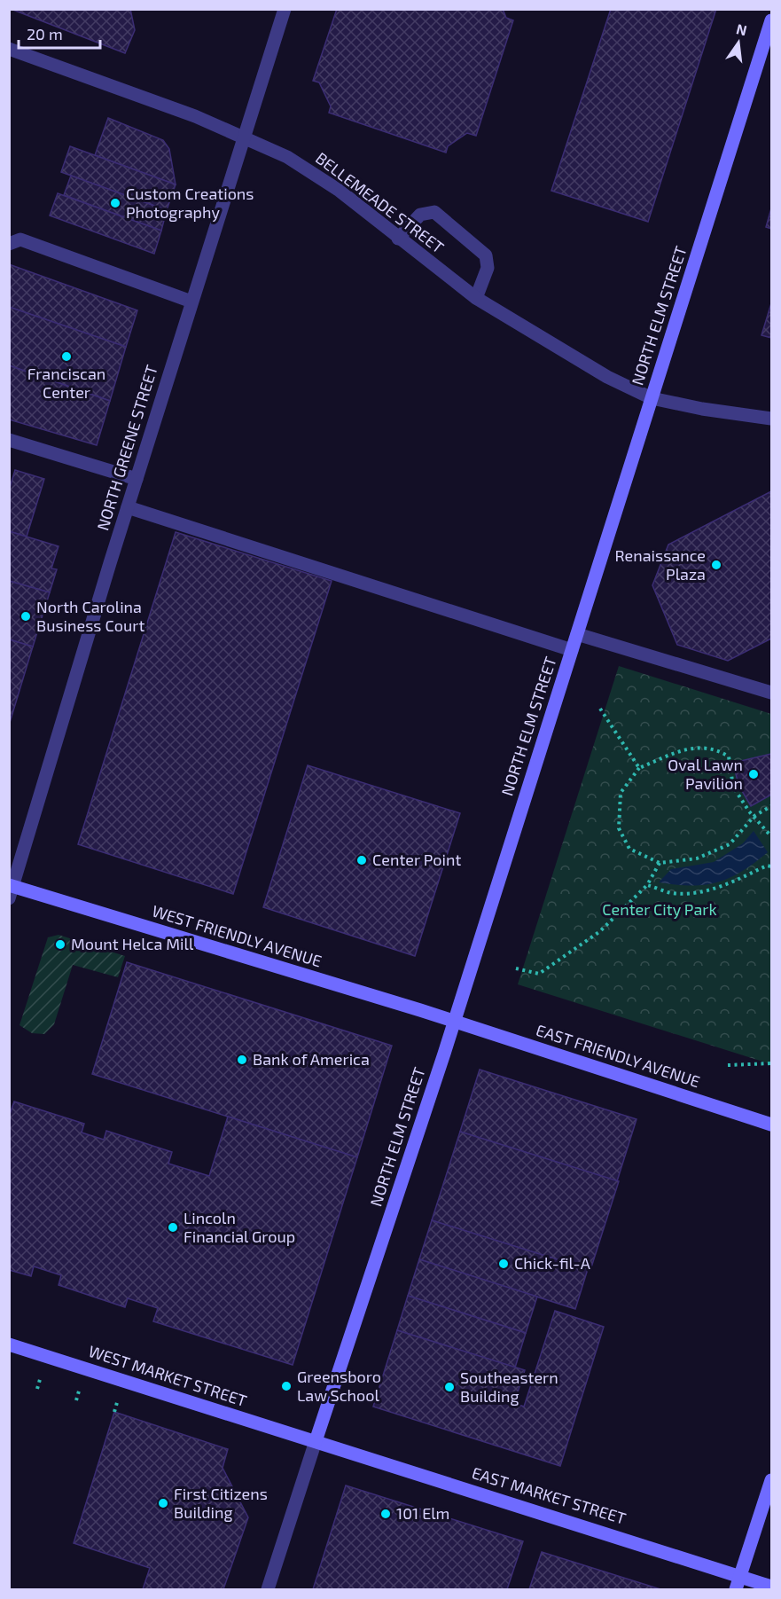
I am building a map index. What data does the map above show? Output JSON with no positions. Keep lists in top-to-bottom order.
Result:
{
  "streets": {
    "main road": [
      "NORTH ELM STREET",
      "WEST FRIENDLY AVENUE",
      "EAST FRIENDLY AVENUE",
      "WEST MARKET STREET",
      "EAST MARKET STREET"
    ],
    "street": ["BELLEMEADE STREET", "NORTH GREENE STREET"]
  },
  "crossings": [
    ["BELLEMEADE STREET", "NORTH ELM STREET"],
    ["BELLEMEADE STREET", "NORTH GREENE STREET"],
    ["NORTH ELM STREET", "WEST FRIENDLY AVENUE"],
    ["NORTH ELM STREET", "EAST FRIENDLY AVENUE"],
    ["NORTH ELM STREET", "WEST MARKET STREET"],
    ["NORTH ELM STREET", "EAST MARKET STREET"],
    ["NORTH GREENE STREET", "WEST FRIENDLY AVENUE"],
    ["WEST FRIENDLY AVENUE", "EAST FRIENDLY AVENUE"],
    ["WEST MARKET STREET", "EAST MARKET STREET"]
  ],
  "parks": ["Center City Park"],
  "places": [
    "Custom Creations Photography",
    "Franciscan Center",
    "Renaissance Plaza",
    "North Carolina Business Court",
    "Oval Lawn Pavilion",
    "Center Point",
    "Mount Helca Mill",
    "Bank of America",
    "Lincoln Financial Group",
    "Chick-fil-A",
    "Greensboro Law School",
    "Southeastern Building",
    "First Citizens Building",
    "101 Elm"
  ],
  "scale_bar": "20 m",
  "north": "top"
}
